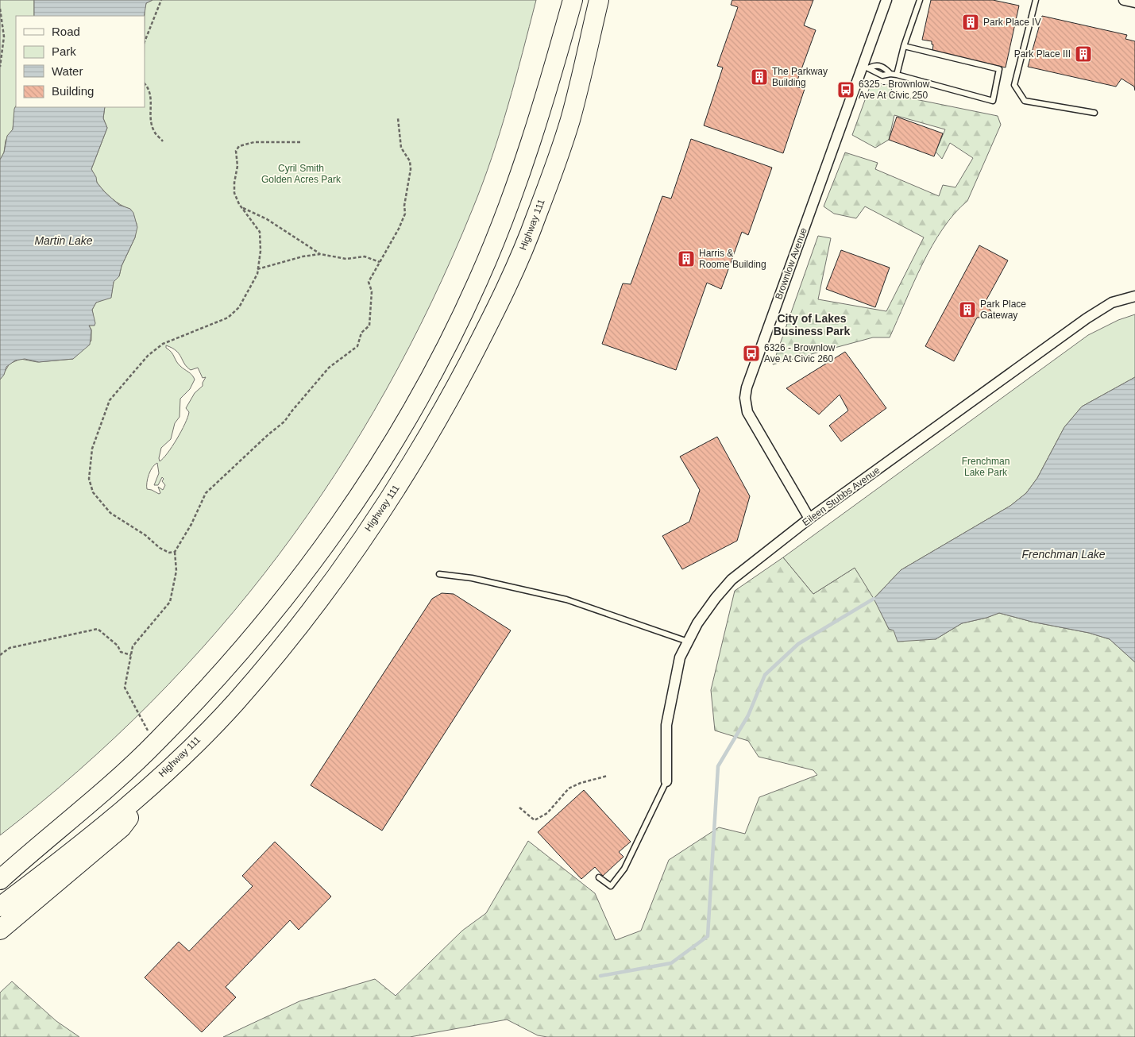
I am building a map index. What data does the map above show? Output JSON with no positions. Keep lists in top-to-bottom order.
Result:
{
  "streets": {
    "highway": ["Highway 111"],
    "street": ["Brownlow Avenue", "Eileen Stubbs Avenue"]
  },
  "crossings": [
    ["Brownlow Avenue", "Eileen Stubbs Avenue"]
  ],
  "districts": ["City of Lakes Business Park"],
  "water": ["Martin Lake", "Frenchman Lake"],
  "parks": ["Cyril Smith Golden Acres Park", "Frenchman Lake Park"],
  "places": {
    "building": [
      "Park Place IV",
      "Park Place III",
      "The Parkway Building",
      "Harris & Roome Building",
      "Park Place Gateway"
    ],
    "bus stop": ["6325 - Brownlow Ave At Civic 250", "6326 - Brownlow Ave At Civic 260"]
  },
  "legend": [
    "Road",
    "Park",
    "Water",
    "Building"
  ]
}
